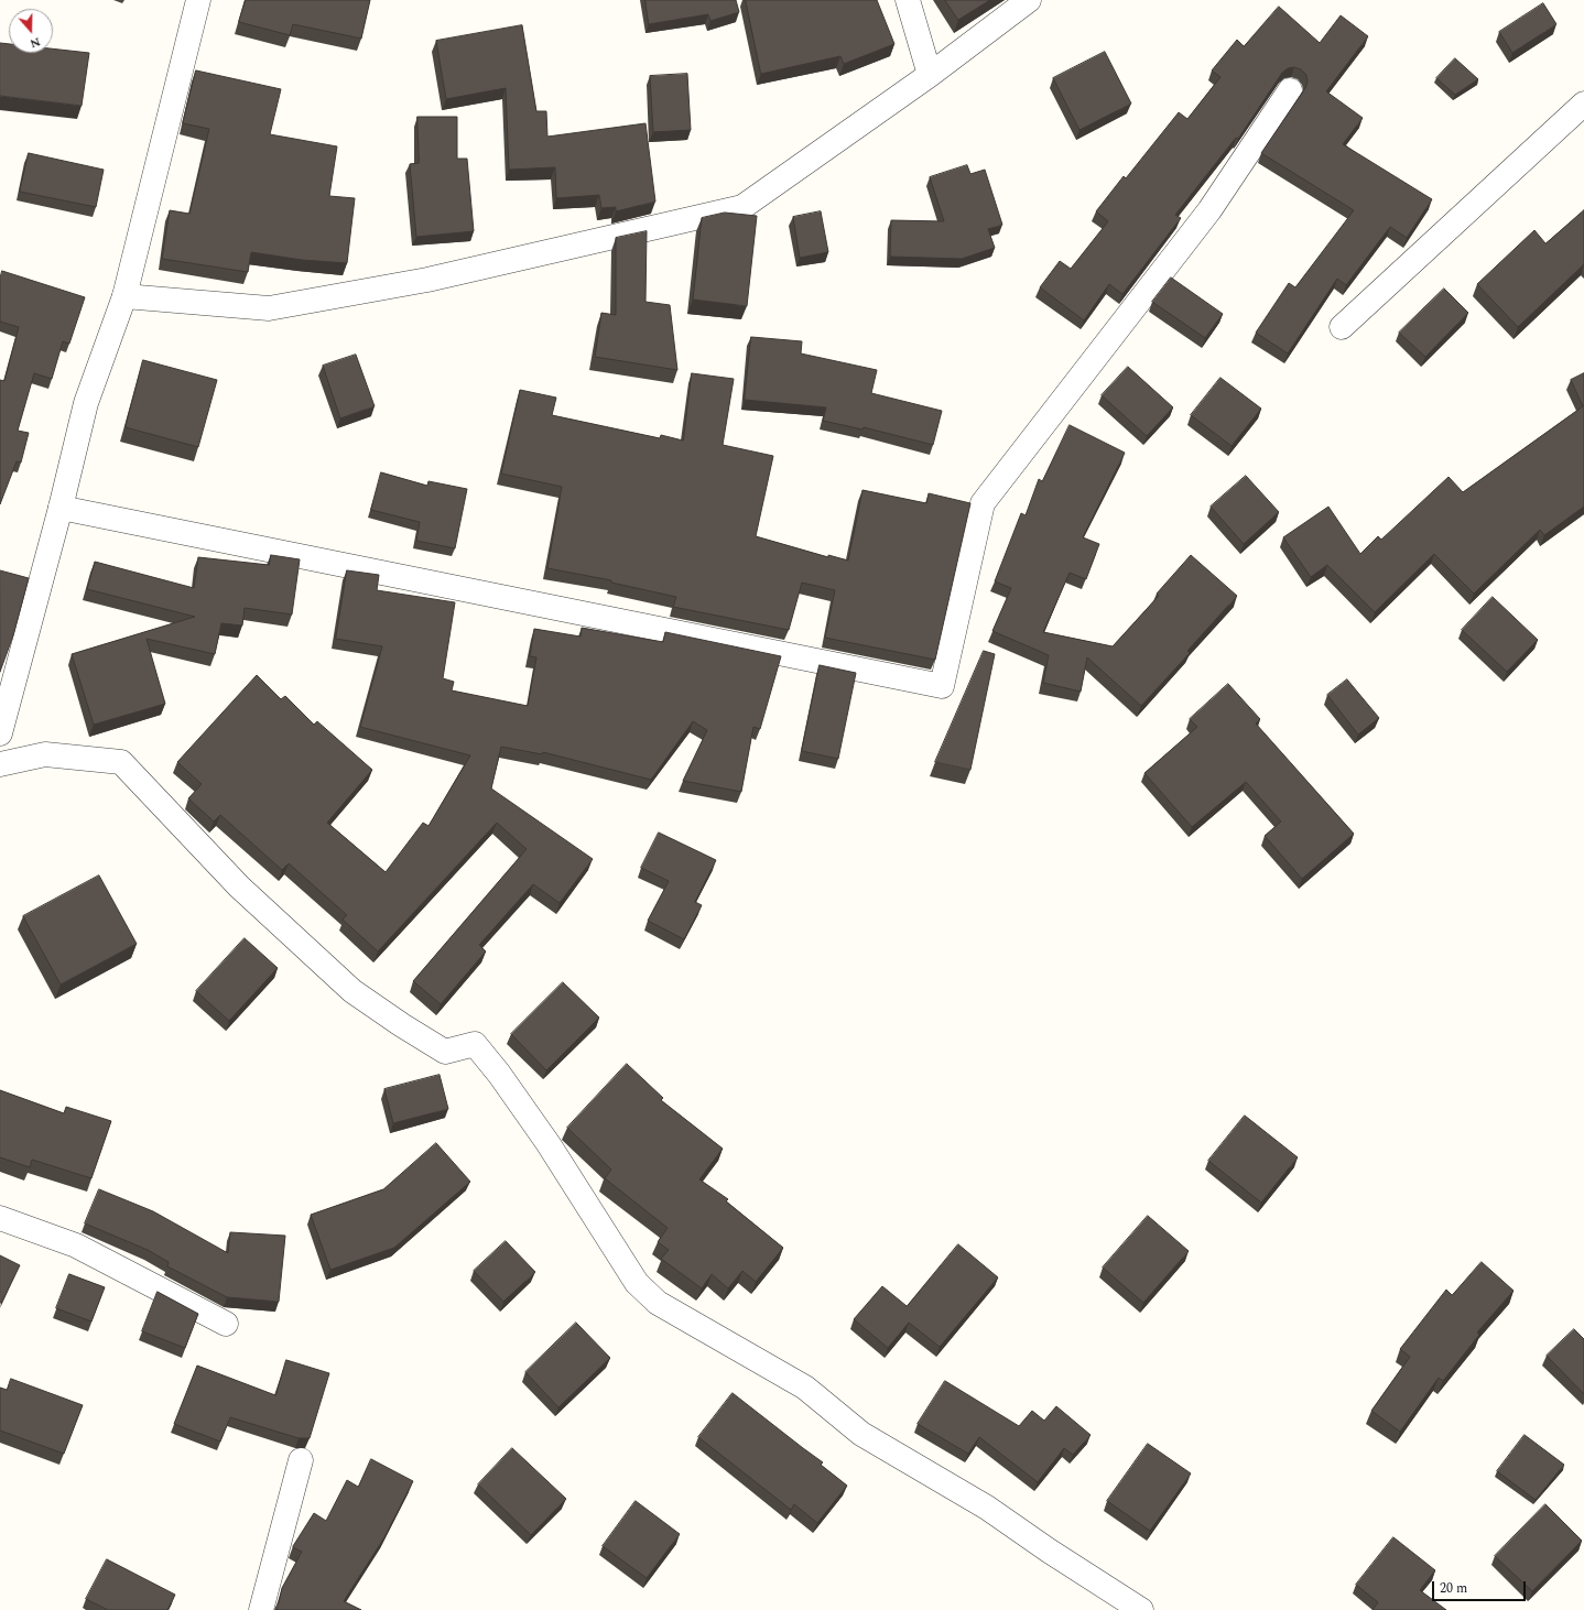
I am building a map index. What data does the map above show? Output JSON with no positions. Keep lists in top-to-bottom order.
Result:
{
  "scale_bar": "20 m",
  "north": "bottom"
}
